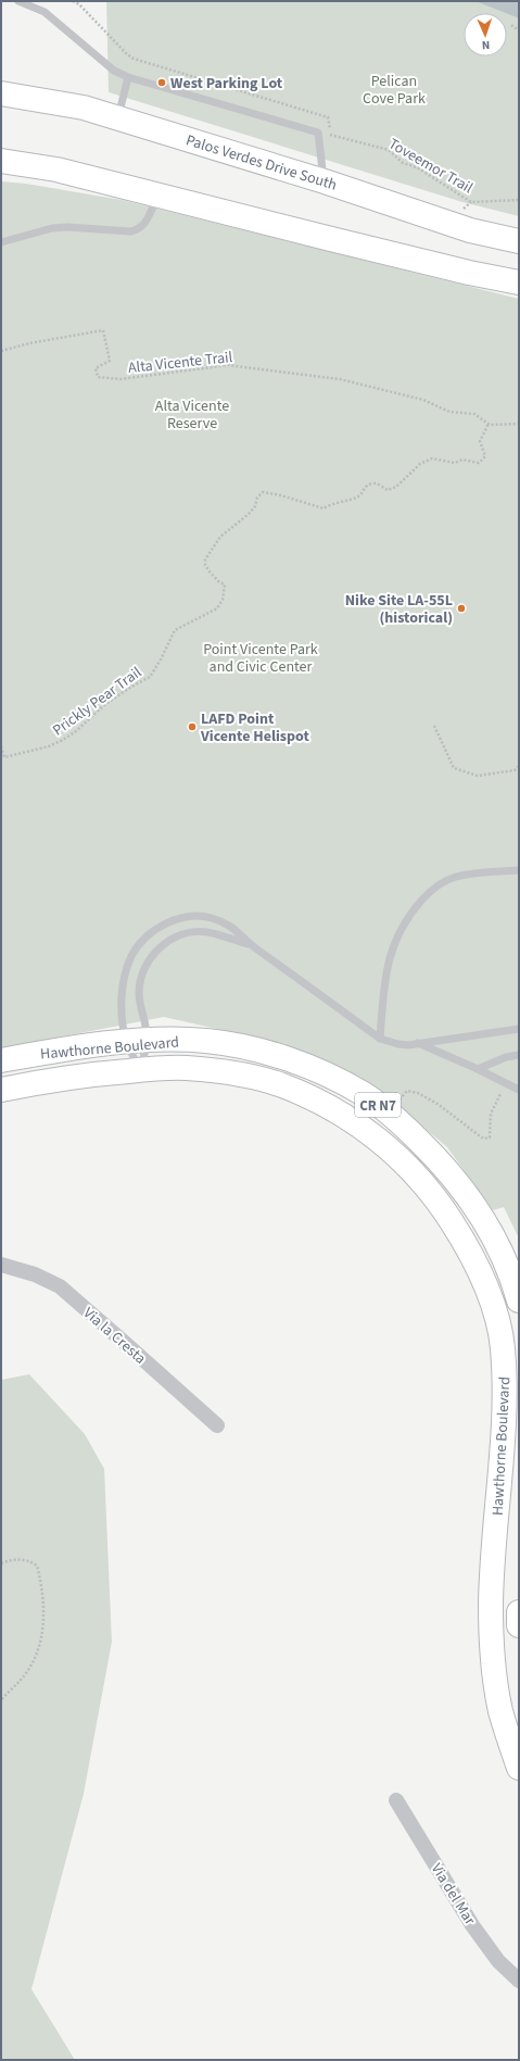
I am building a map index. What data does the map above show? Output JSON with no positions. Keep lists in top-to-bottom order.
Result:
{
  "streets": {
    "main road": ["Palos Verdes Drive South", "Hawthorne Boulevard", "CR N7"],
    "street": ["Via la Cresta", "Via del Mar"],
    "path": ["Toveemor Trail", "Alta Vicente Trail", "Prickly Pear Trail"]
  },
  "crossings": [
    ["Alta Vicente Trail", "Prickly Pear Trail"]
  ],
  "parks": ["Pelican Cove Park", "Alta Vicente Reserve", "Point Vicente Park and Civic Center"],
  "places": ["West Parking Lot", "Nike Site LA-55L (historical)", "LAFD Point Vicente Helispot"],
  "north": "bottom"
}
